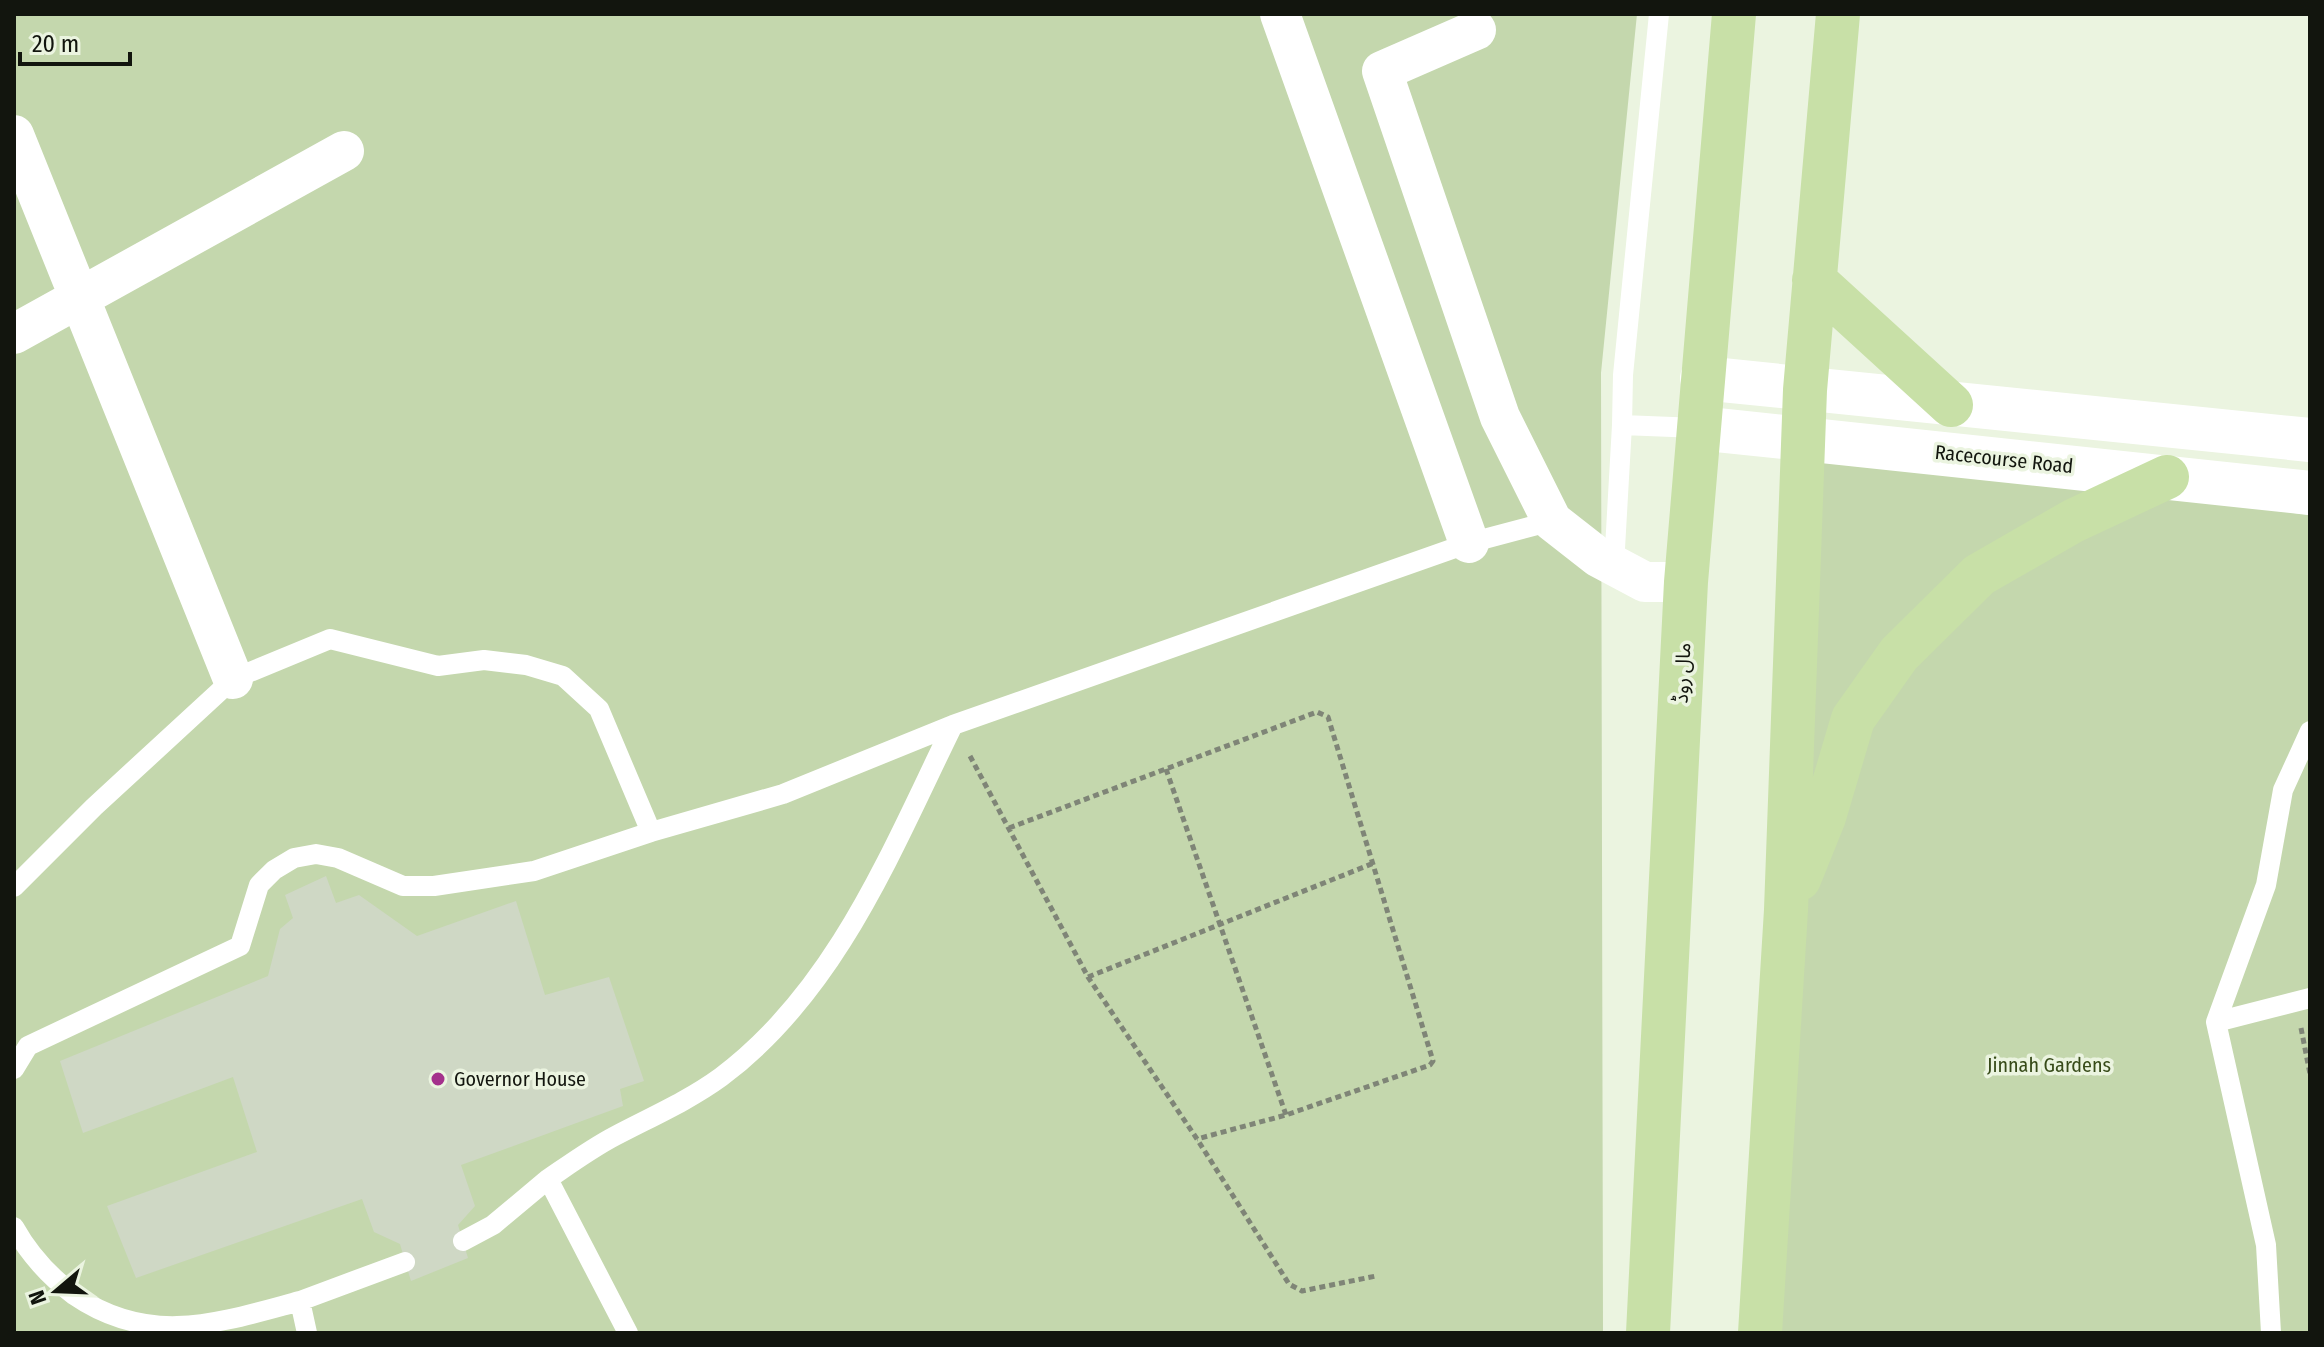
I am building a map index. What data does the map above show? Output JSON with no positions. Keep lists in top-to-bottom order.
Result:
{
  "streets": {
    "main road": ["Racecourse Road", "مال روڈ"]
  },
  "crossings": [
    ["Racecourse Road", "مال روڈ"]
  ],
  "parks": ["Jinnah Gardens"],
  "places": ["Governor House"],
  "scale_bar": "20 m",
  "north": "left"
}
